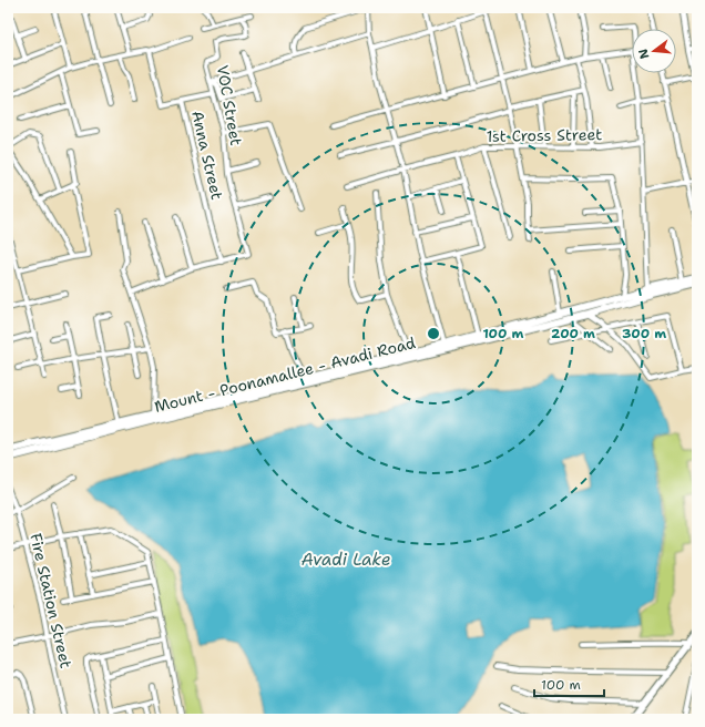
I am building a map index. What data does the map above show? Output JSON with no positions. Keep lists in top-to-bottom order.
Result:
{
  "streets": {
    "main road": ["Mount - Poonamallee - Avadi Road"],
    "street": [
      "VOC Street",
      "1st Cross Street",
      "Anna Street",
      "Fire Station Street"
    ]
  },
  "crossings": [
    ["VOC Street", "Anna Street"]
  ],
  "water": ["Avadi Lake"],
  "scale_bar": "100 m",
  "north": "left",
  "rings": ["100 m", "200 m", "300 m"]
}
